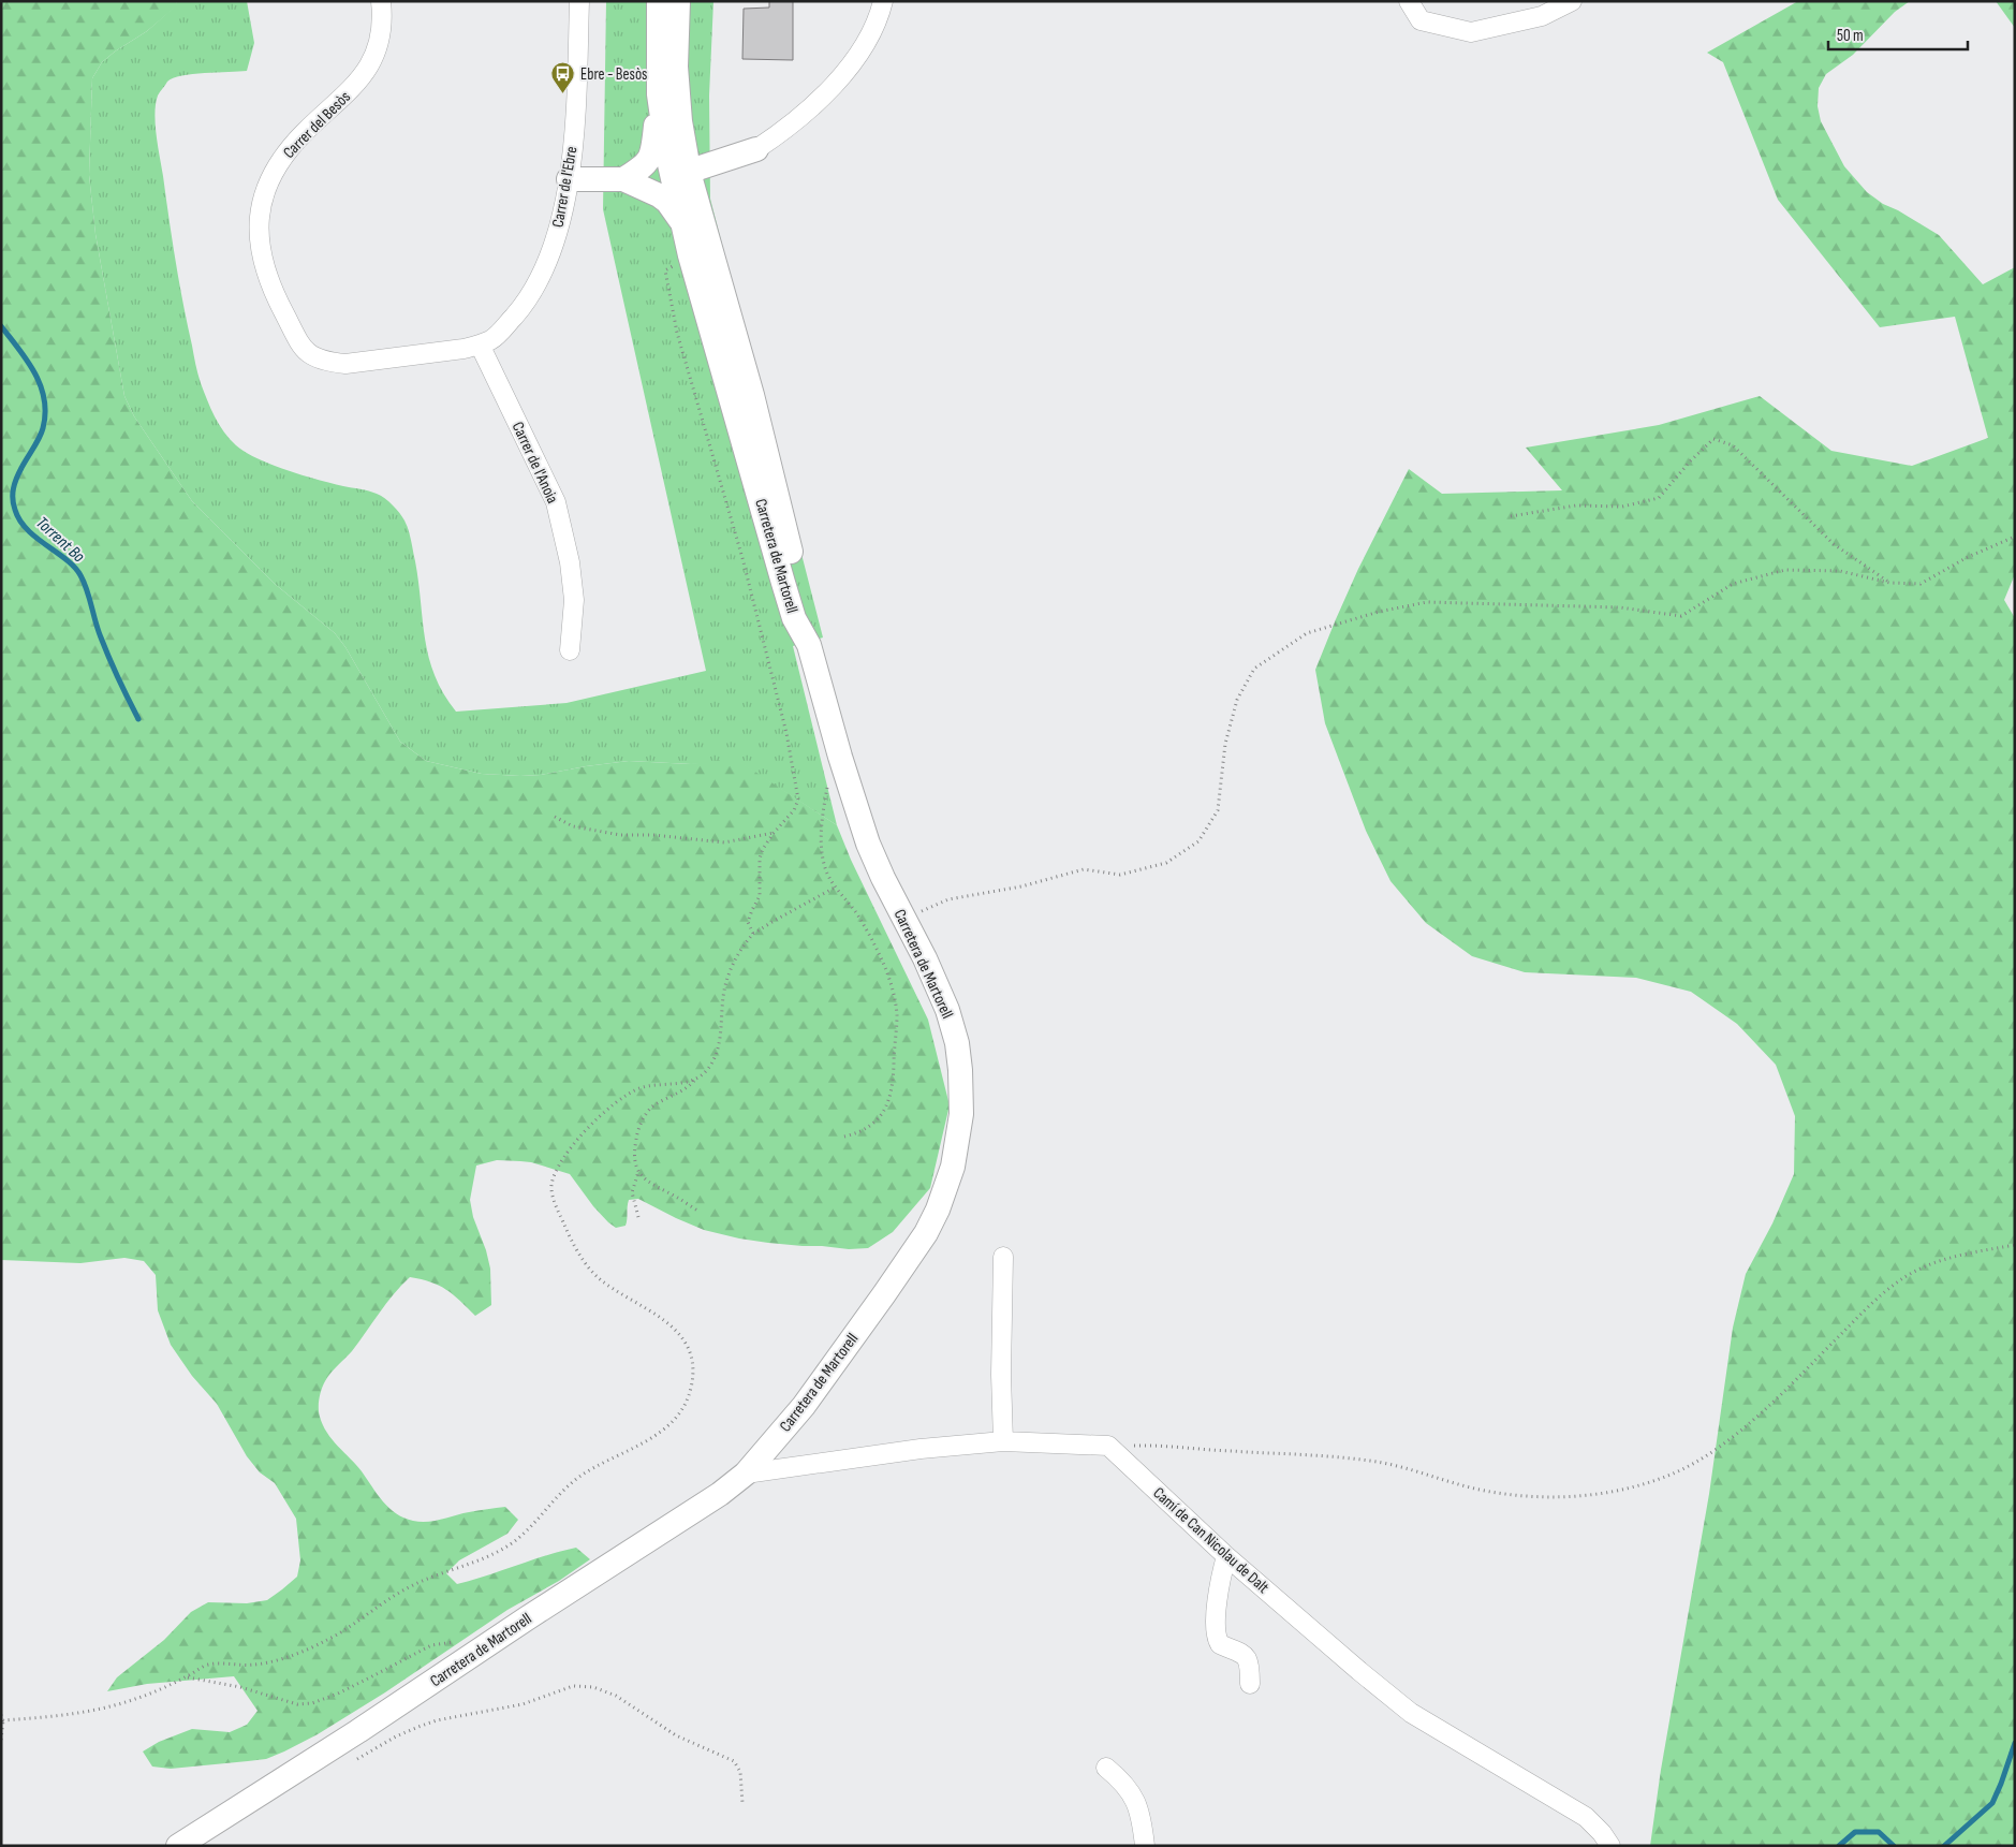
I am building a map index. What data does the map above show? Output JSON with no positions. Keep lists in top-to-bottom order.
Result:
{
  "streets": {
    "main road": ["Carretera de Martorell"],
    "street": [
      "Carrer del Besòs",
      "Carrer de l'Ebre",
      "Carrer de l'Anoia",
      "Camí de Can Nicolau de Dalt"
    ]
  },
  "crossings": [
    ["Carrer del Besòs", "Carrer de l'Ebre"],
    ["Carrer del Besòs", "Carrer de l'Anoia"],
    ["Carrer de l'Ebre", "Carrer de l'Anoia"]
  ],
  "water": ["Torrent Bo"],
  "places": {
    "bus stop": ["Ebre - Besòs"]
  },
  "scale_bar": "50 m"
}
